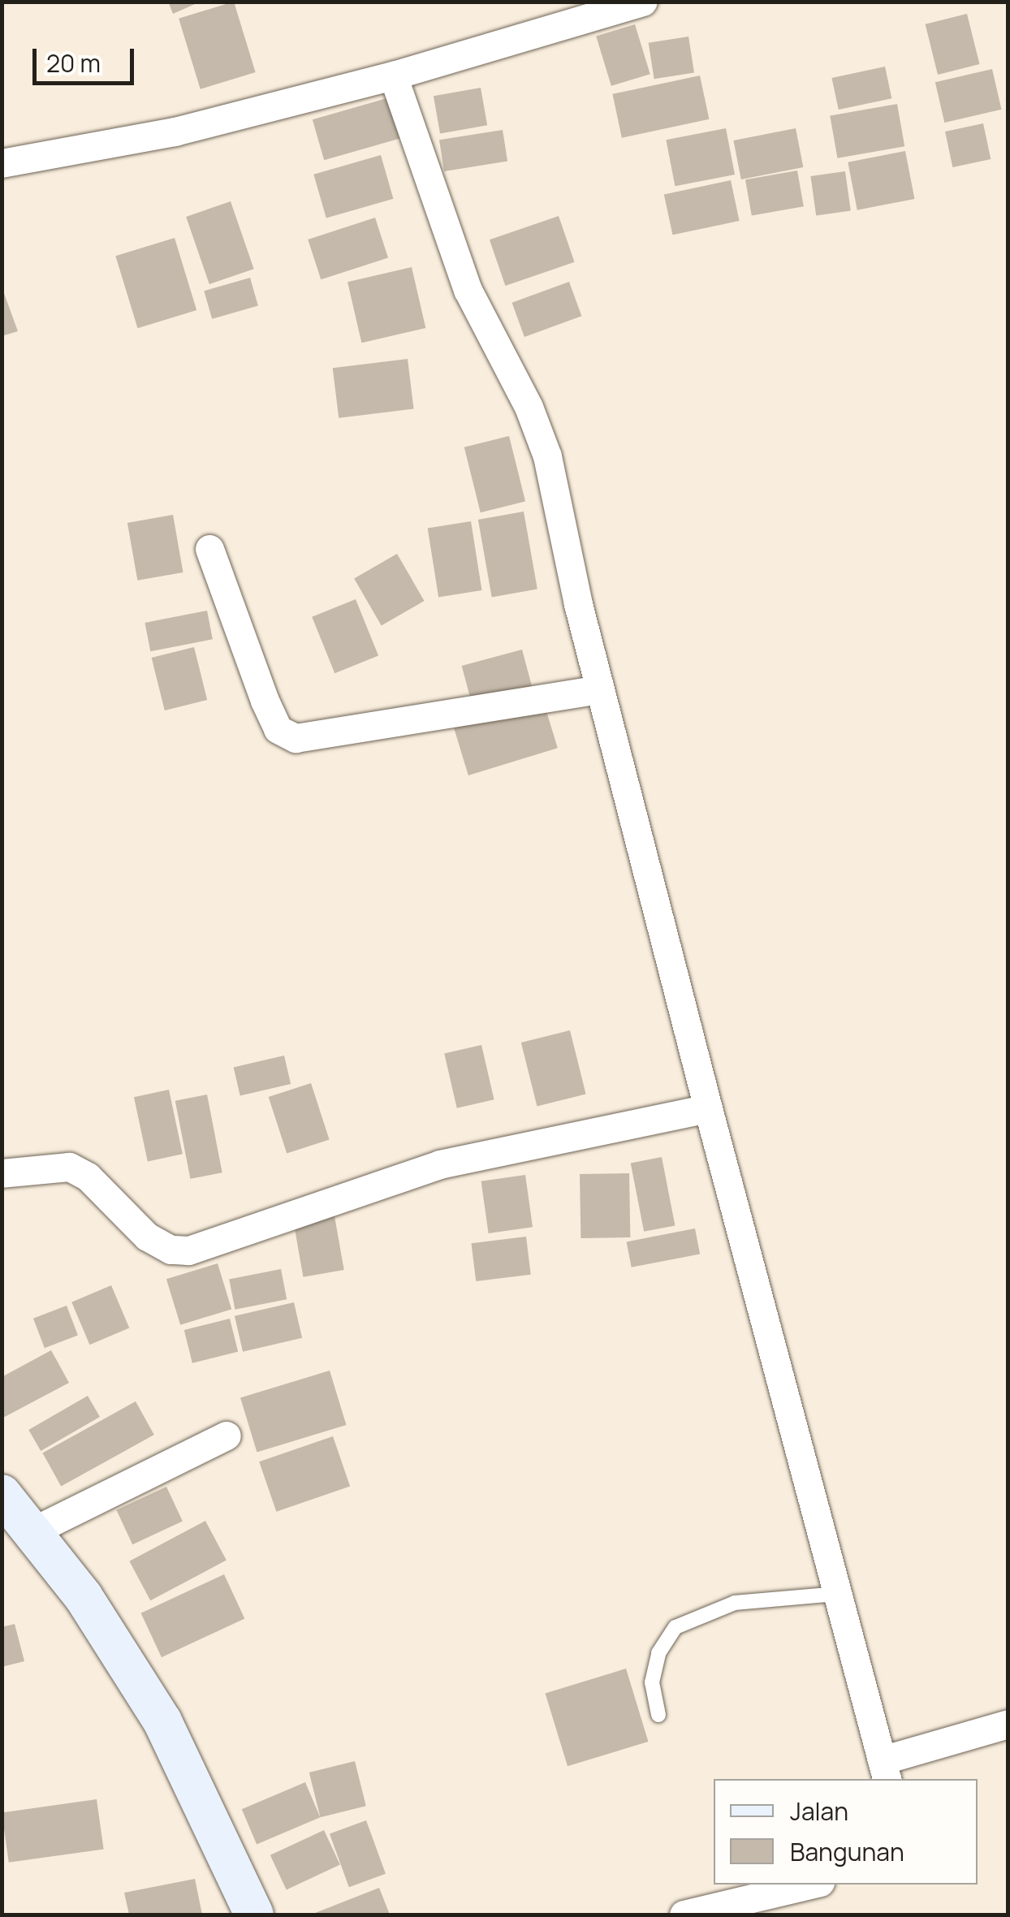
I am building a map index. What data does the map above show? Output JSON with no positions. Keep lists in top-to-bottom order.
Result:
{
  "legend": ["Jalan", "Bangunan"],
  "scale_bar": "20 m"
}
